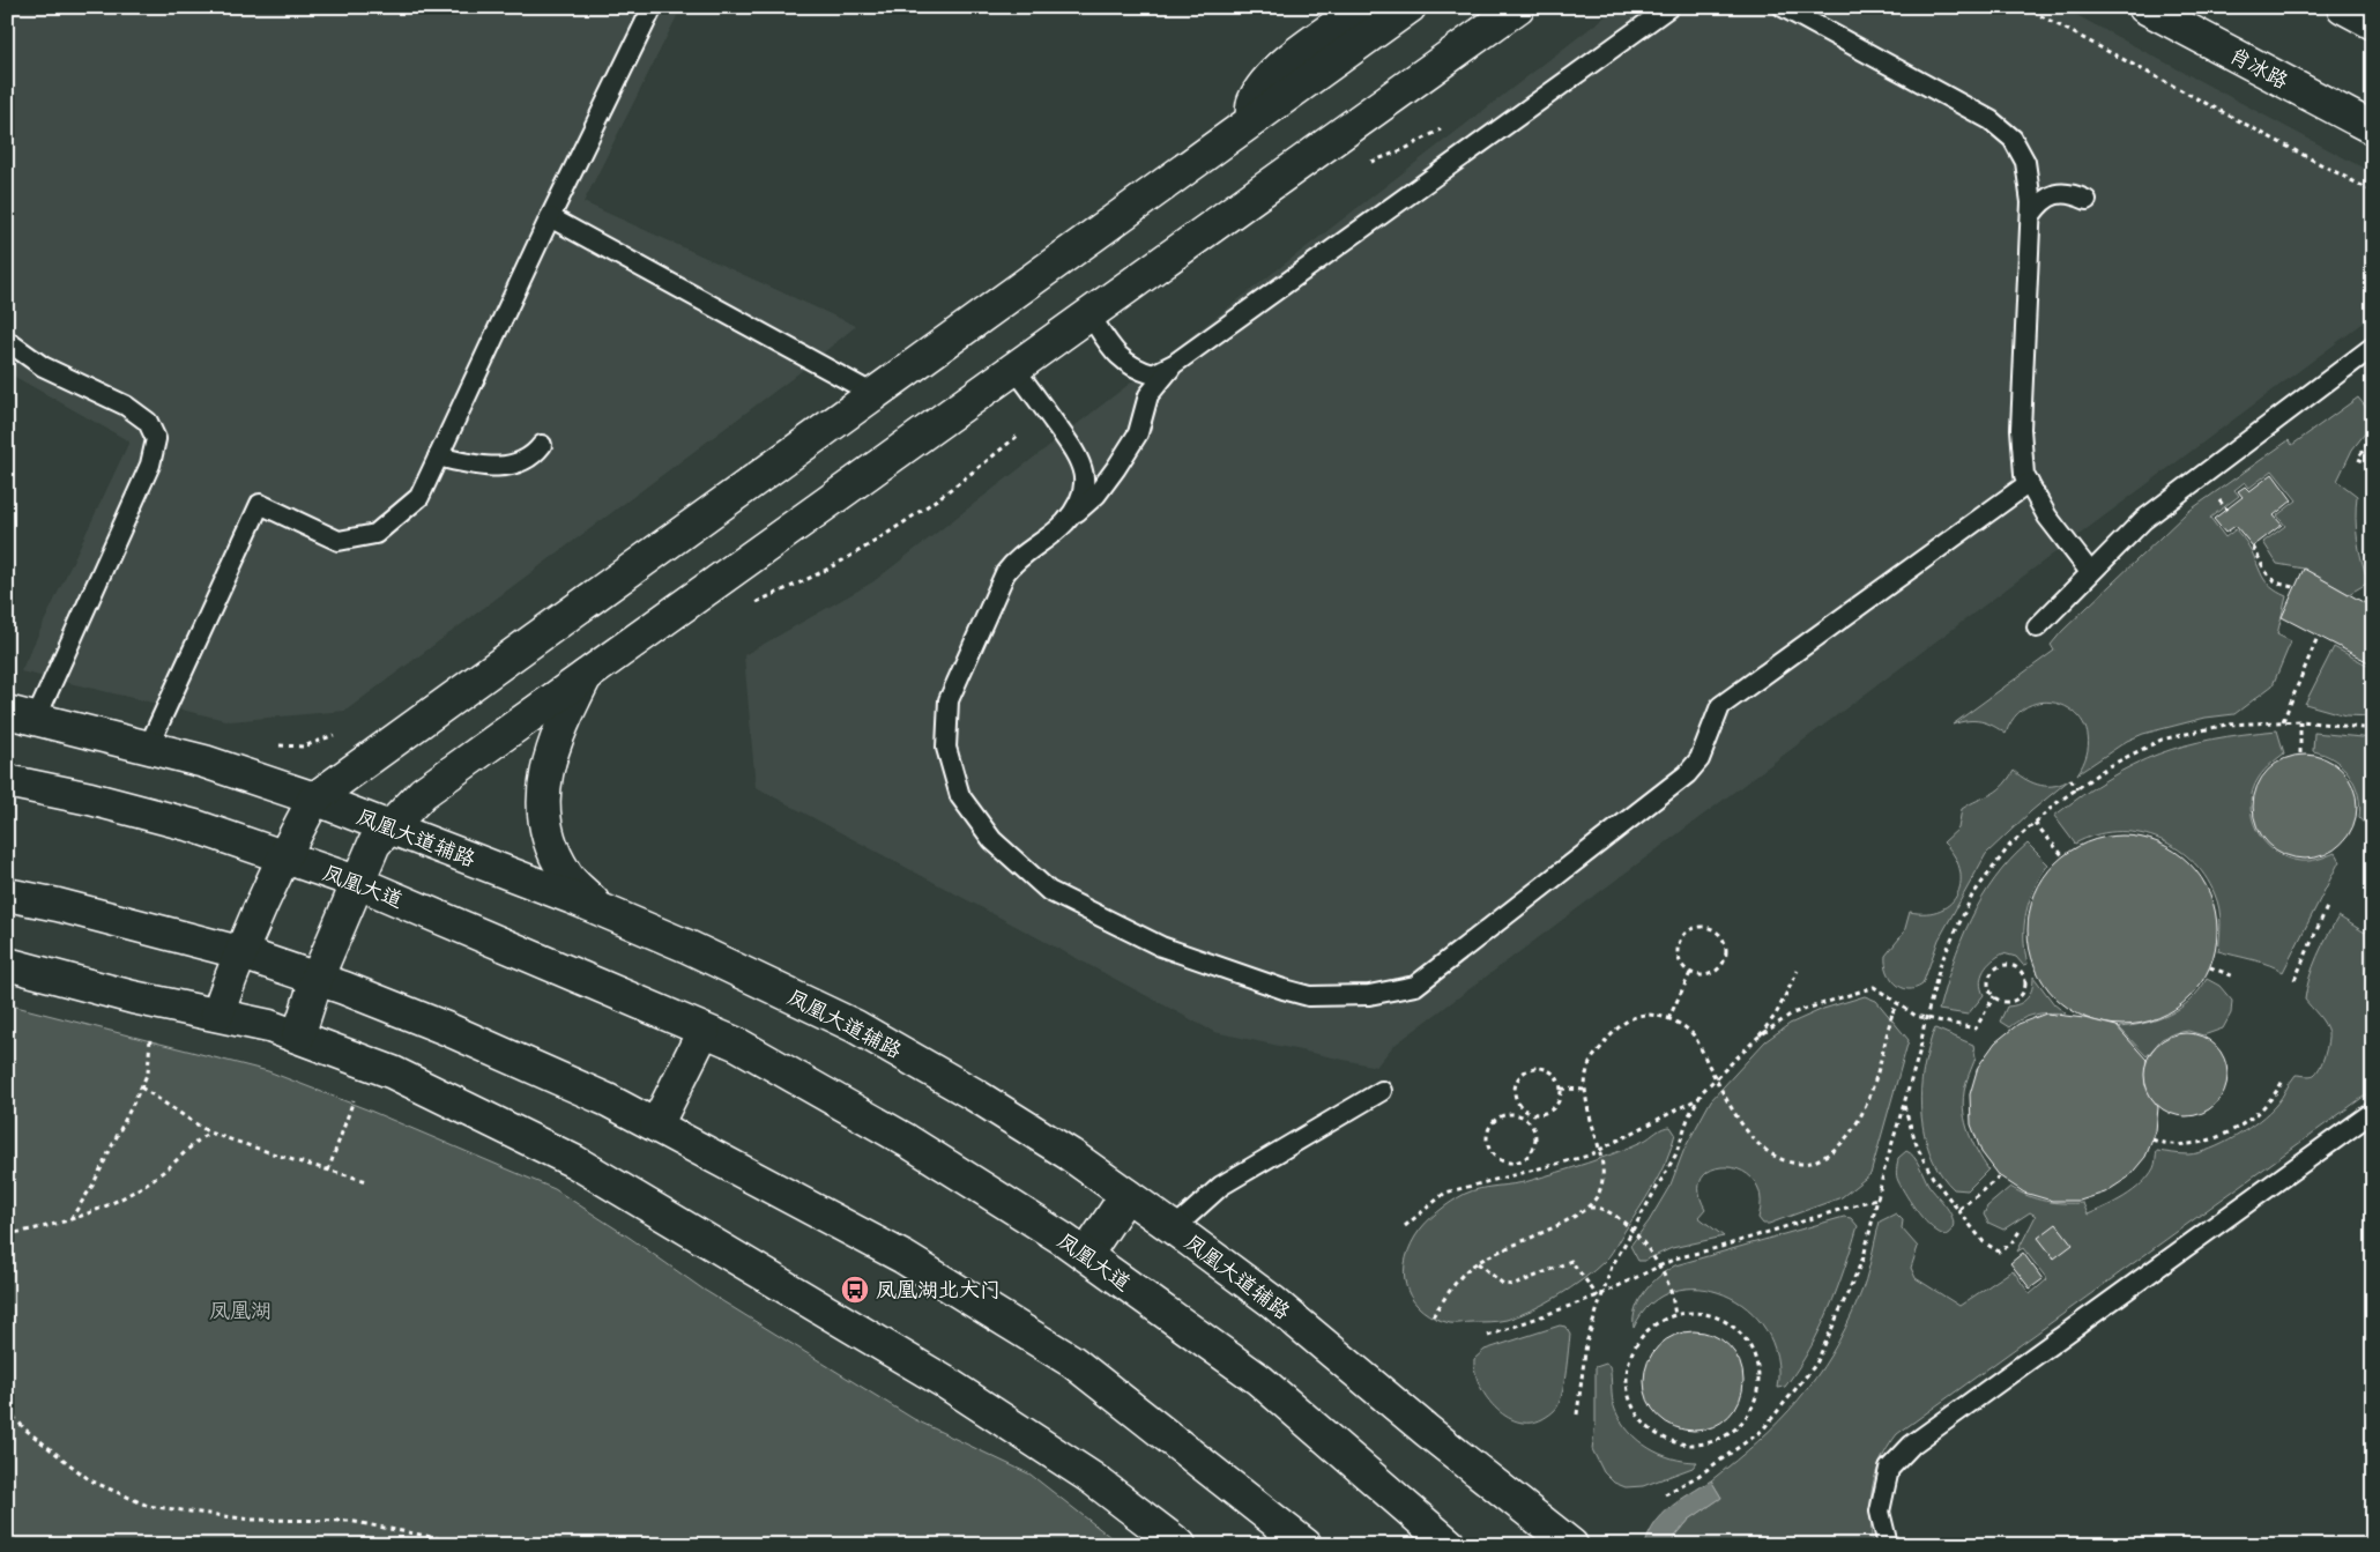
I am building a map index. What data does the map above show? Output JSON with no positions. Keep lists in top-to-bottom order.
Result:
{
  "streets": {
    "street": ["肖冰路", "凤凰大道辅路", "凤凰大道"]
  },
  "parks": ["凤凰湖"],
  "places": {
    "bus stop": ["凤凰湖北大门"]
  }
}
